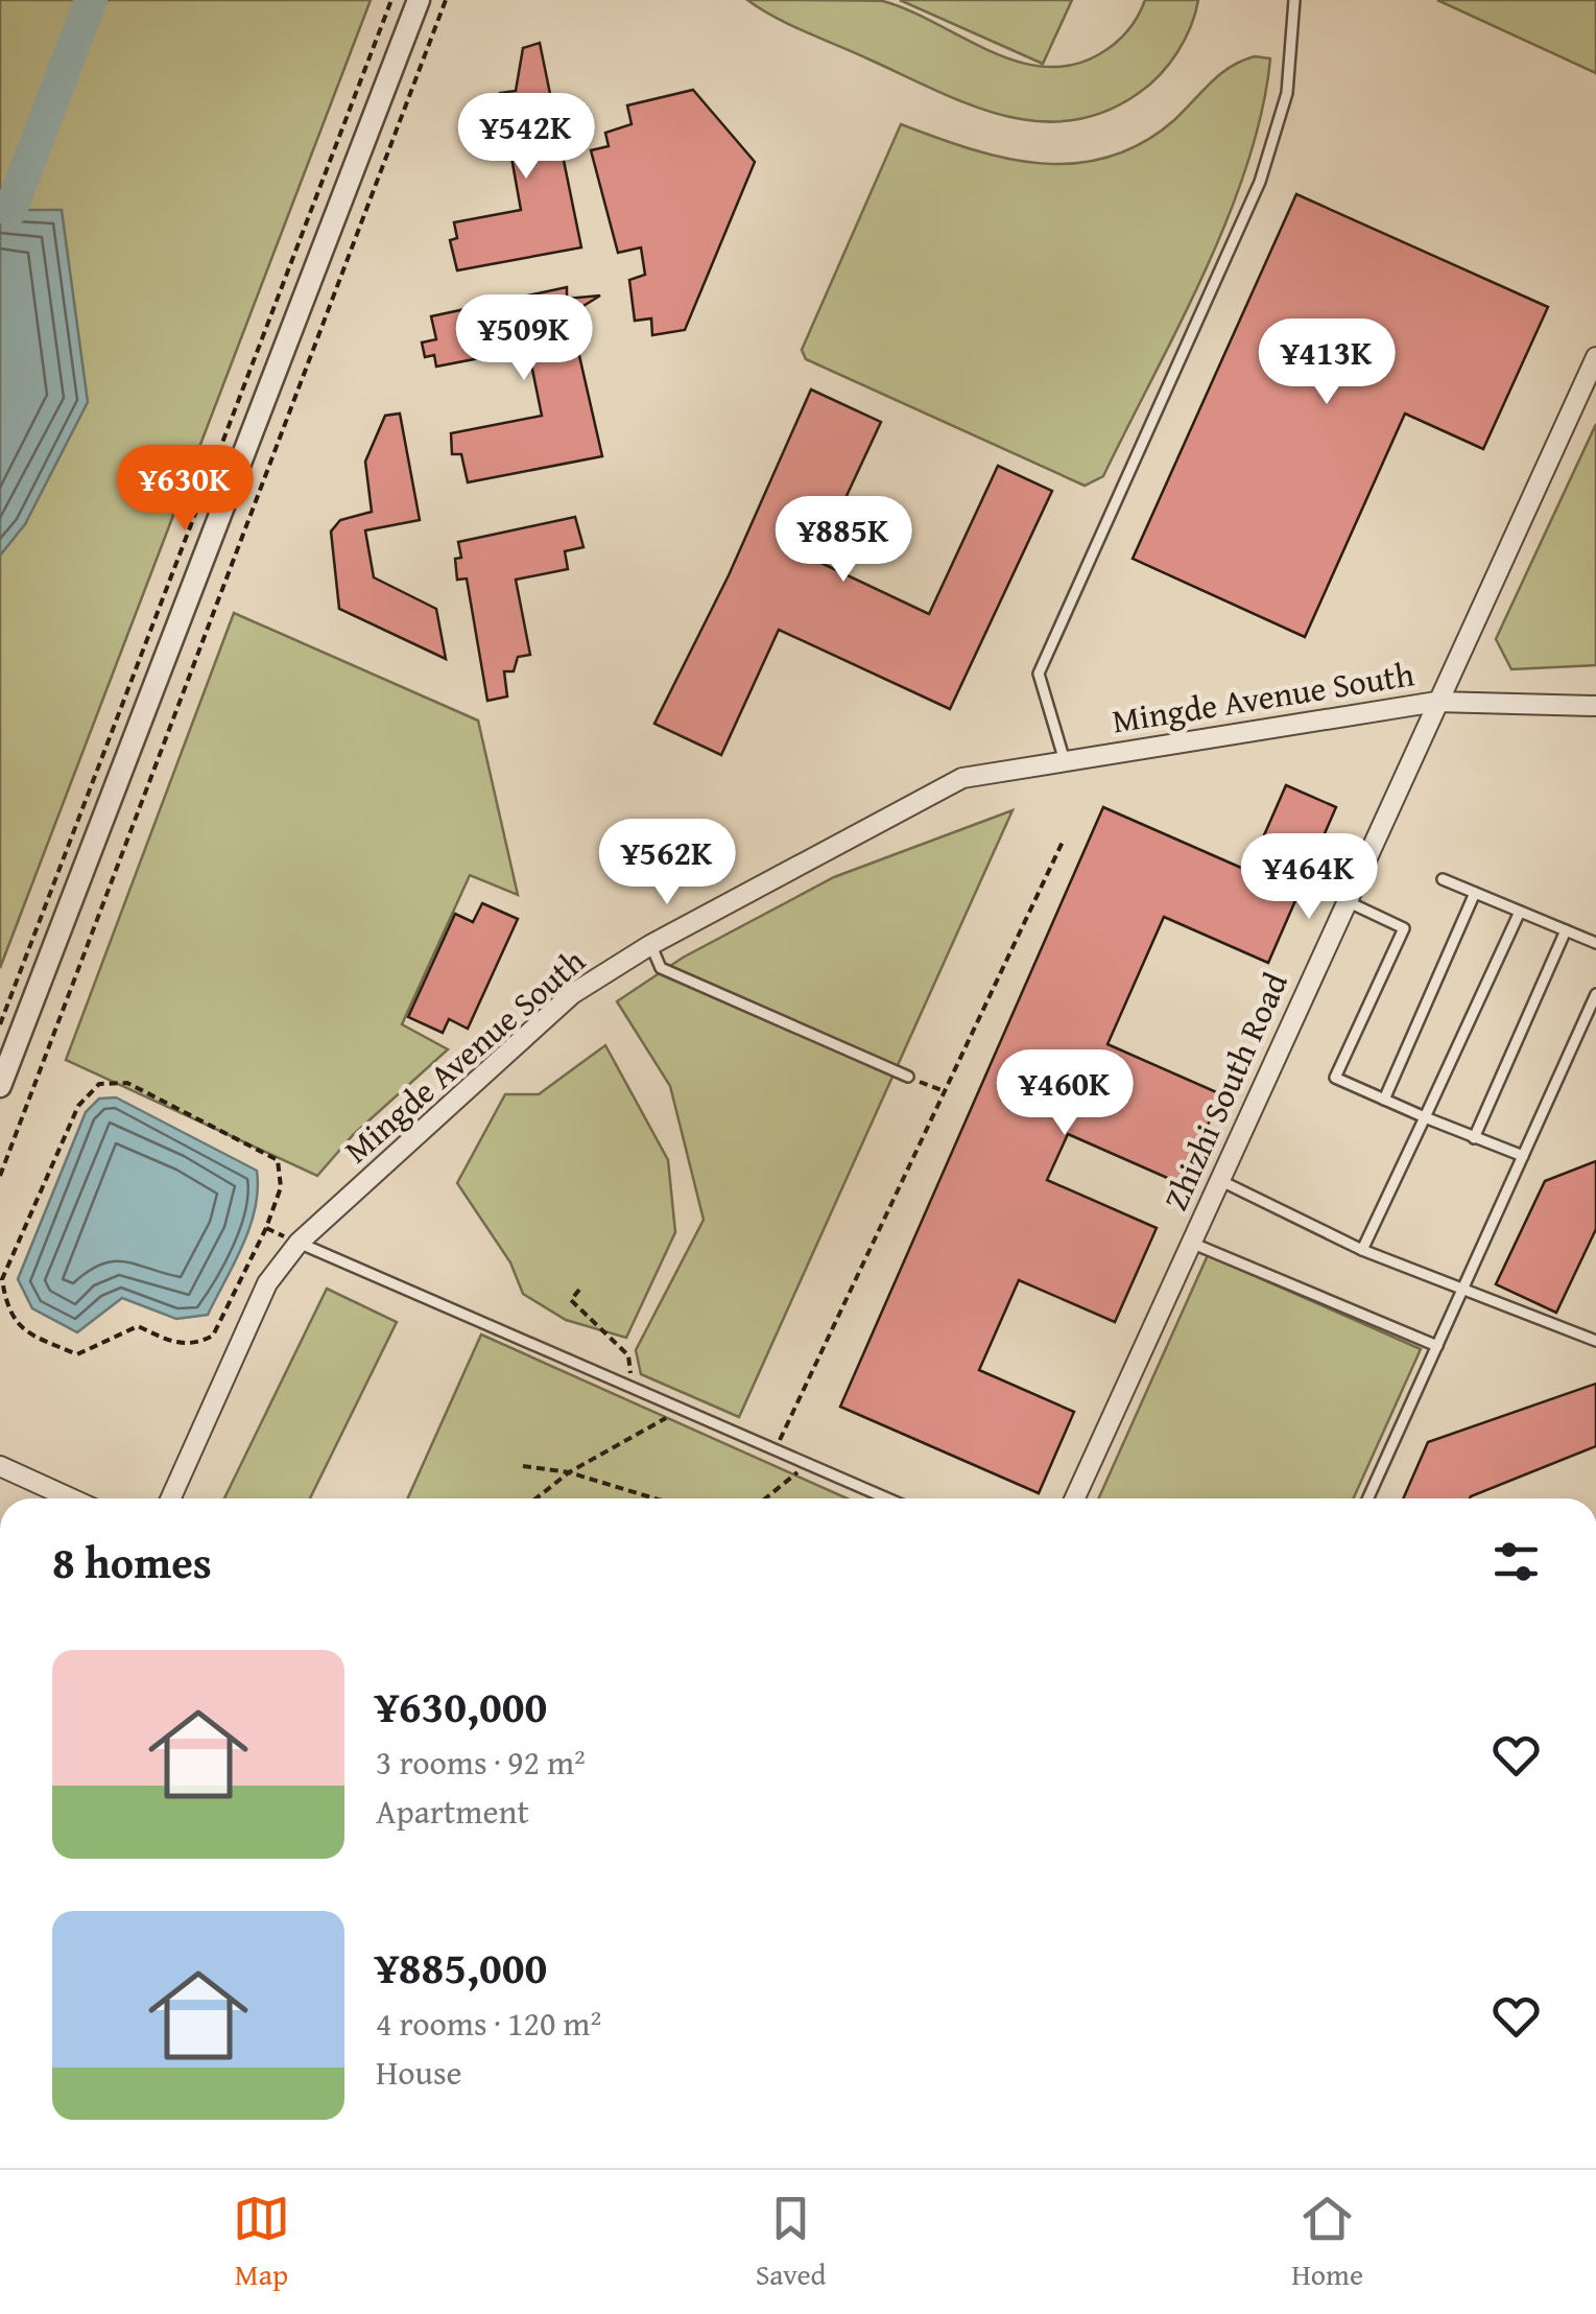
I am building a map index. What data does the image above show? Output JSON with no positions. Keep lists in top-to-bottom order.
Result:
{
  "streets": {
    "street": ["Mingde Avenue South", "Zhizhi South Road"]
  },
  "crossings": [
    ["Mingde Avenue South", "Zhizhi South Road"]
  ],
  "page": {
    "price": [
      "¥542K",
      "¥509K",
      "¥413K",
      "¥630K",
      "¥885K",
      "¥562K",
      "¥464K",
      "¥460K"
    ],
    "heading": "8 homes",
    "list": [
      {
        "name": "¥630,000",
        "note": "3 rooms · 92 m² · Apartment"
      },
      {
        "name": "¥885,000",
        "note": "4 rooms · 120 m² · House"
      }
    ],
    "tabs": ["Map", "Saved", "Home"]
  }
}
